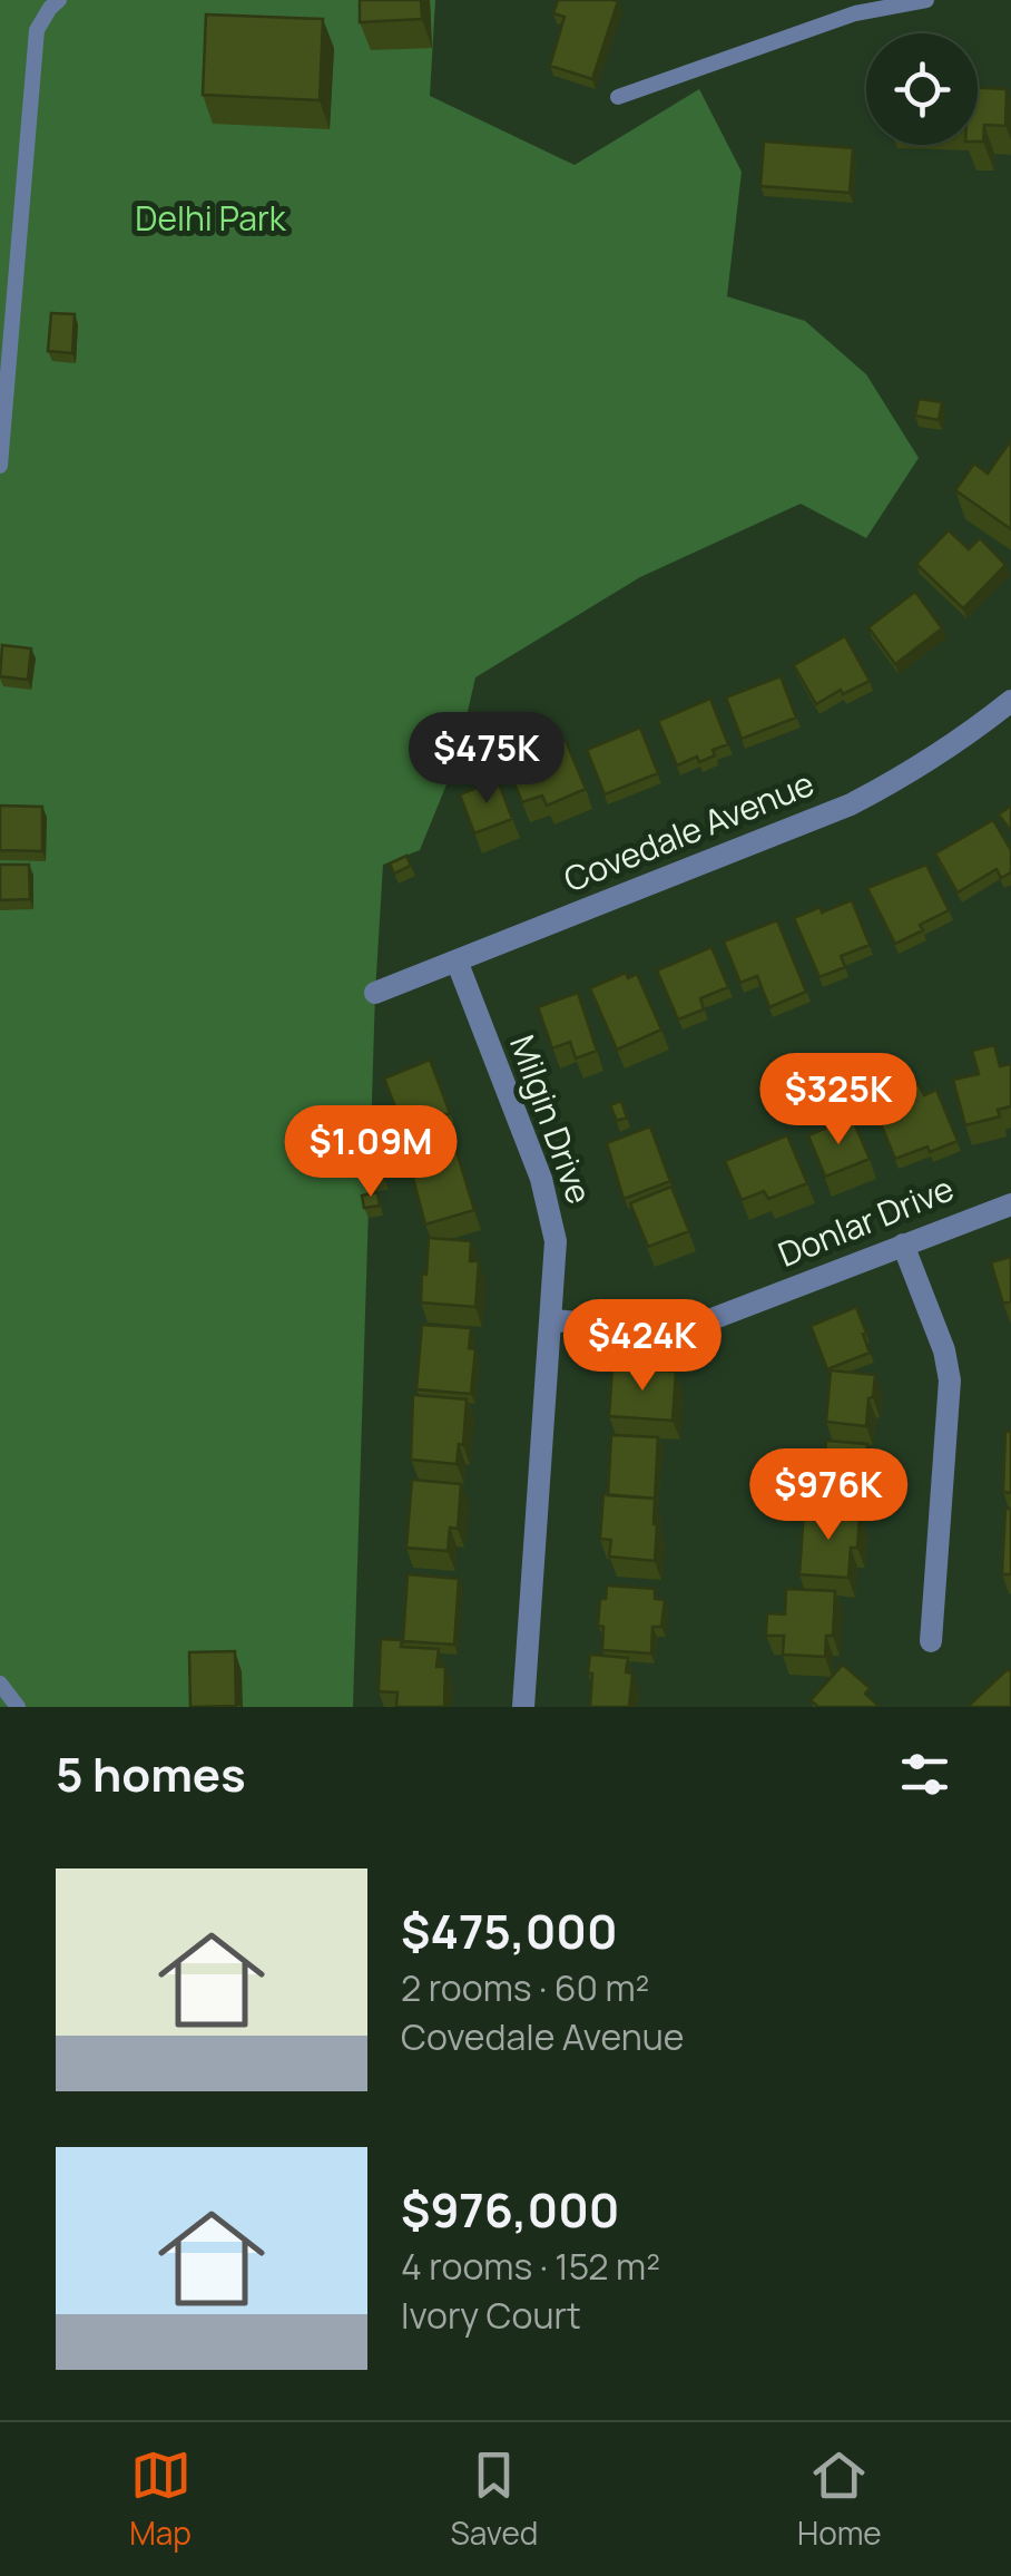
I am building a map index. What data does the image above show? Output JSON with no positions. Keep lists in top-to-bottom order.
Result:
{
  "streets": {
    "street": ["Covedale Avenue", "Milgin Drive", "Donlar Drive"]
  },
  "crossings": [
    ["Covedale Avenue", "Milgin Drive"],
    ["Milgin Drive", "Donlar Drive"]
  ],
  "parks": ["Delhi Park"],
  "page": {
    "price": [
      "$475K",
      "$325K",
      "$1.09M",
      "$424K",
      "$976K"
    ],
    "heading": "5 homes",
    "list": [
      {
        "name": "$475,000",
        "note": "2 rooms · 60 m² · Covedale Avenue"
      },
      {
        "name": "$976,000",
        "note": "4 rooms · 152 m² · Ivory Court"
      }
    ],
    "tabs": ["Map", "Saved", "Home"]
  }
}
